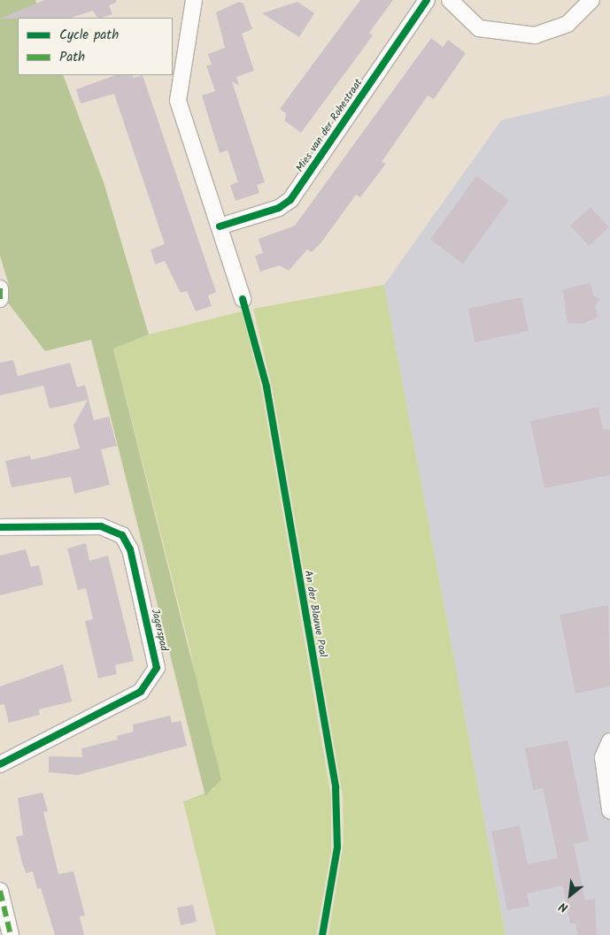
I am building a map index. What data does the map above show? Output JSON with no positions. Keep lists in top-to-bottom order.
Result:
{
  "streets": {
    "street": ["Mies van der Rohestraat", "Jagerspad"],
    "cycle path": ["An der Blauwe Poal"]
  },
  "legend": ["Cycle path", "Path"],
  "north": "bottom left"
}
